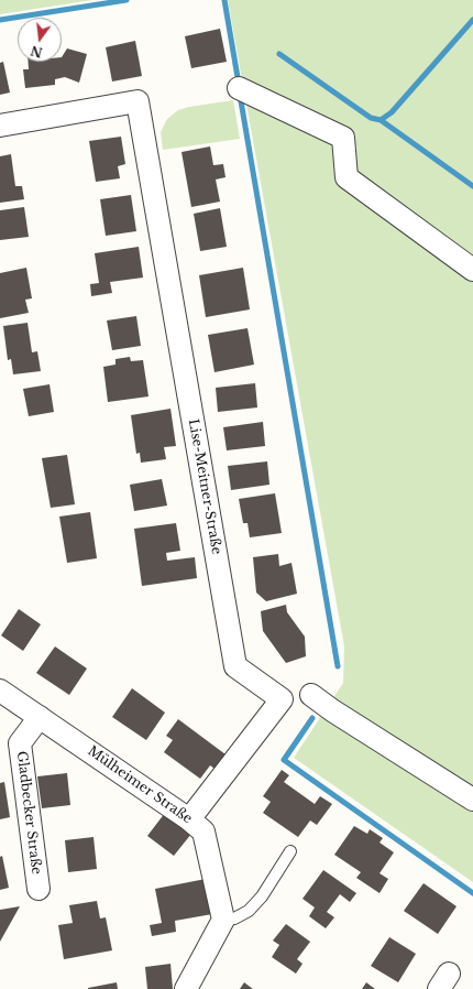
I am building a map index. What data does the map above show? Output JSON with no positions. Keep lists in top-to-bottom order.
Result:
{
  "streets": {
    "street": ["Lise-Meitner-Straße", "Mülheimer Straße", "Gladbecker Straße"]
  },
  "crossings": [
    ["Mülheimer Straße", "Gladbecker Straße"]
  ],
  "north": "bottom"
}
